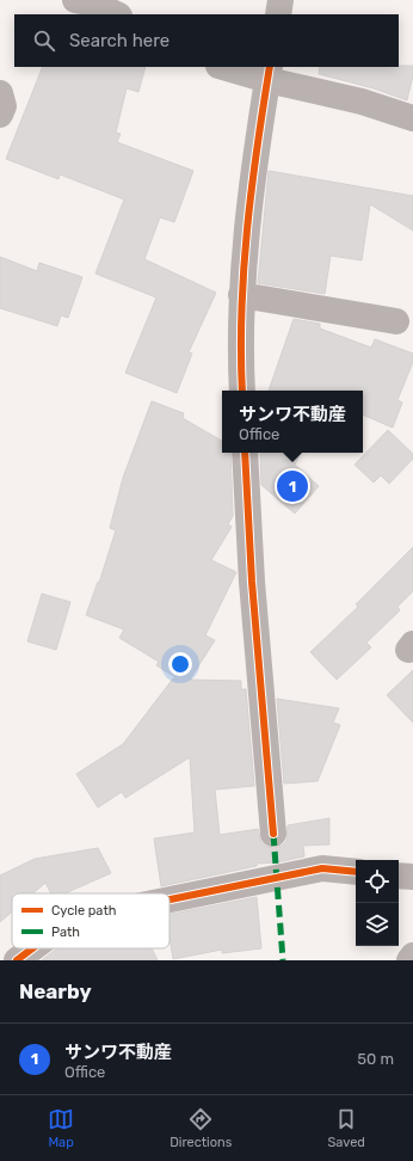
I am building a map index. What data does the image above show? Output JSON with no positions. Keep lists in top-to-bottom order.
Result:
{
  "legend": ["Cycle path", "Path"],
  "page": {
    "search": "Search here",
    "popup": ["サンワ不動産", "Office"],
    "pins": "1",
    "heading": "Nearby",
    "list": [
      {
        "mark": "1",
        "name": "サンワ不動産",
        "note": "Office",
        "value": "50 m"
      }
    ],
    "nav": ["Map", "Directions", "Saved"]
  }
}
